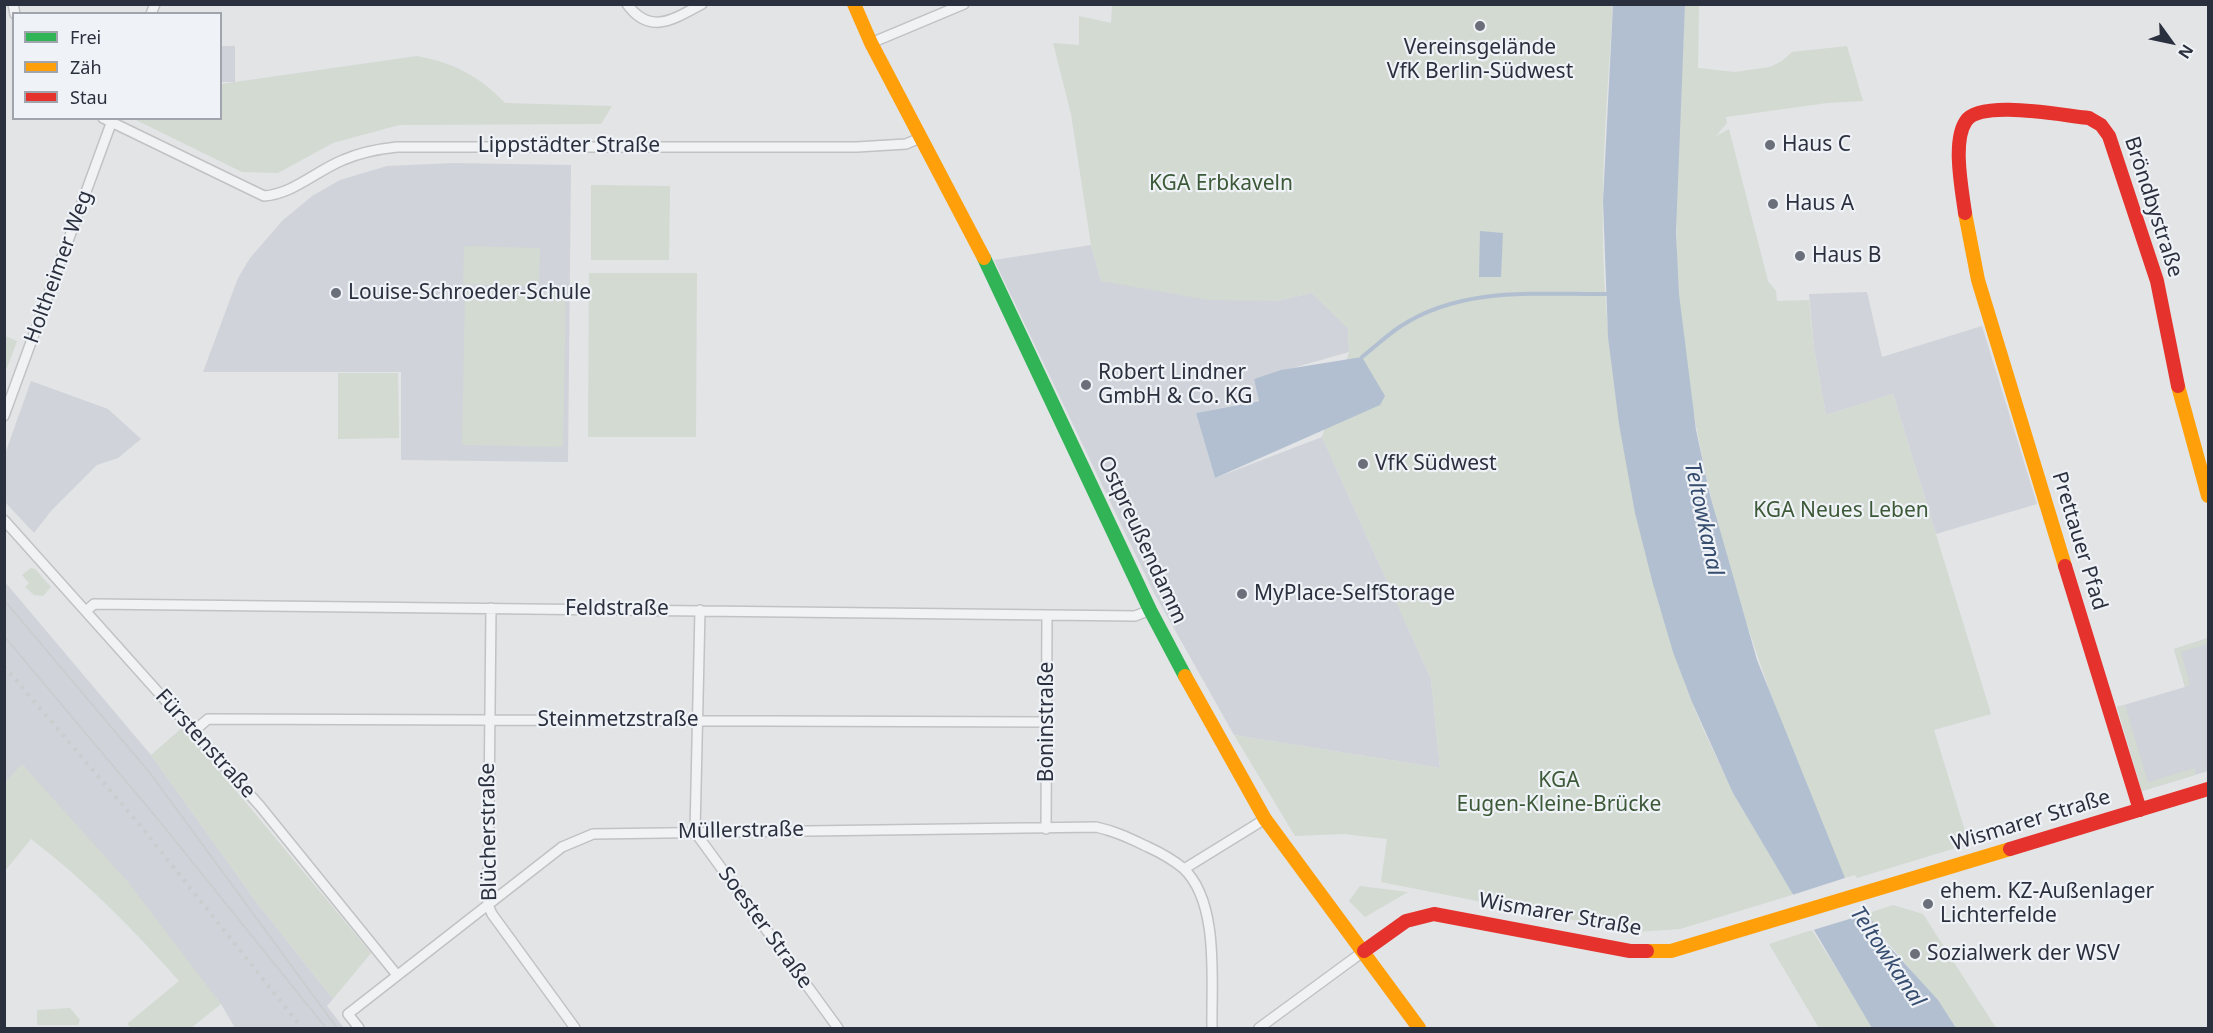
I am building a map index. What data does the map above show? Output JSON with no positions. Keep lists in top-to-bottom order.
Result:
{
  "streets": {
    "main road": [
      "Bröndbystraße",
      "Ostpreußendamm",
      "Prettauer Pfad",
      "Wismarer Straße"
    ],
    "street": [
      "Lippstädter Straße",
      "Holtheimer Weg",
      "Feldstraße",
      "Steinmetzstraße",
      "Boninstraße",
      "Fürstenstraße",
      "Müllerstraße",
      "Blücherstraße",
      "Soester Straße"
    ]
  },
  "crossings": [
    ["Lippstädter Straße", "Holtheimer Weg"],
    ["Lippstädter Straße", "Ostpreußendamm"],
    ["Bröndbystraße", "Prettauer Pfad"],
    ["Ostpreußendamm", "Feldstraße"],
    ["Ostpreußendamm", "Wismarer Straße"],
    ["Prettauer Pfad", "Wismarer Straße"],
    ["Feldstraße", "Boninstraße"],
    ["Feldstraße", "Fürstenstraße"],
    ["Feldstraße", "Blücherstraße"],
    ["Steinmetzstraße", "Boninstraße"],
    ["Steinmetzstraße", "Fürstenstraße"],
    ["Steinmetzstraße", "Blücherstraße"],
    ["Boninstraße", "Müllerstraße"],
    ["Fürstenstraße", "Müllerstraße"],
    ["Müllerstraße", "Blücherstraße"],
    ["Müllerstraße", "Soester Straße"]
  ],
  "water": ["Teltowkanal"],
  "parks": ["KGA Erbkaveln", "KGA Neues Leben", "KGA Eugen-Kleine-Brücke"],
  "places": [
    "Vereinsgelände VfK Berlin-Südwest",
    "Haus C",
    "Haus A",
    "Haus B",
    "Louise-Schroeder-Schule",
    "Robert Lindner GmbH & Co. KG",
    "VfK Südwest",
    "MyPlace-SelfStorage",
    "ehem. KZ-Außenlager Lichterfelde",
    "Sozialwerk der WSV"
  ],
  "legend": ["Frei", "Zäh", "Stau"],
  "north": "bottom right"
}
